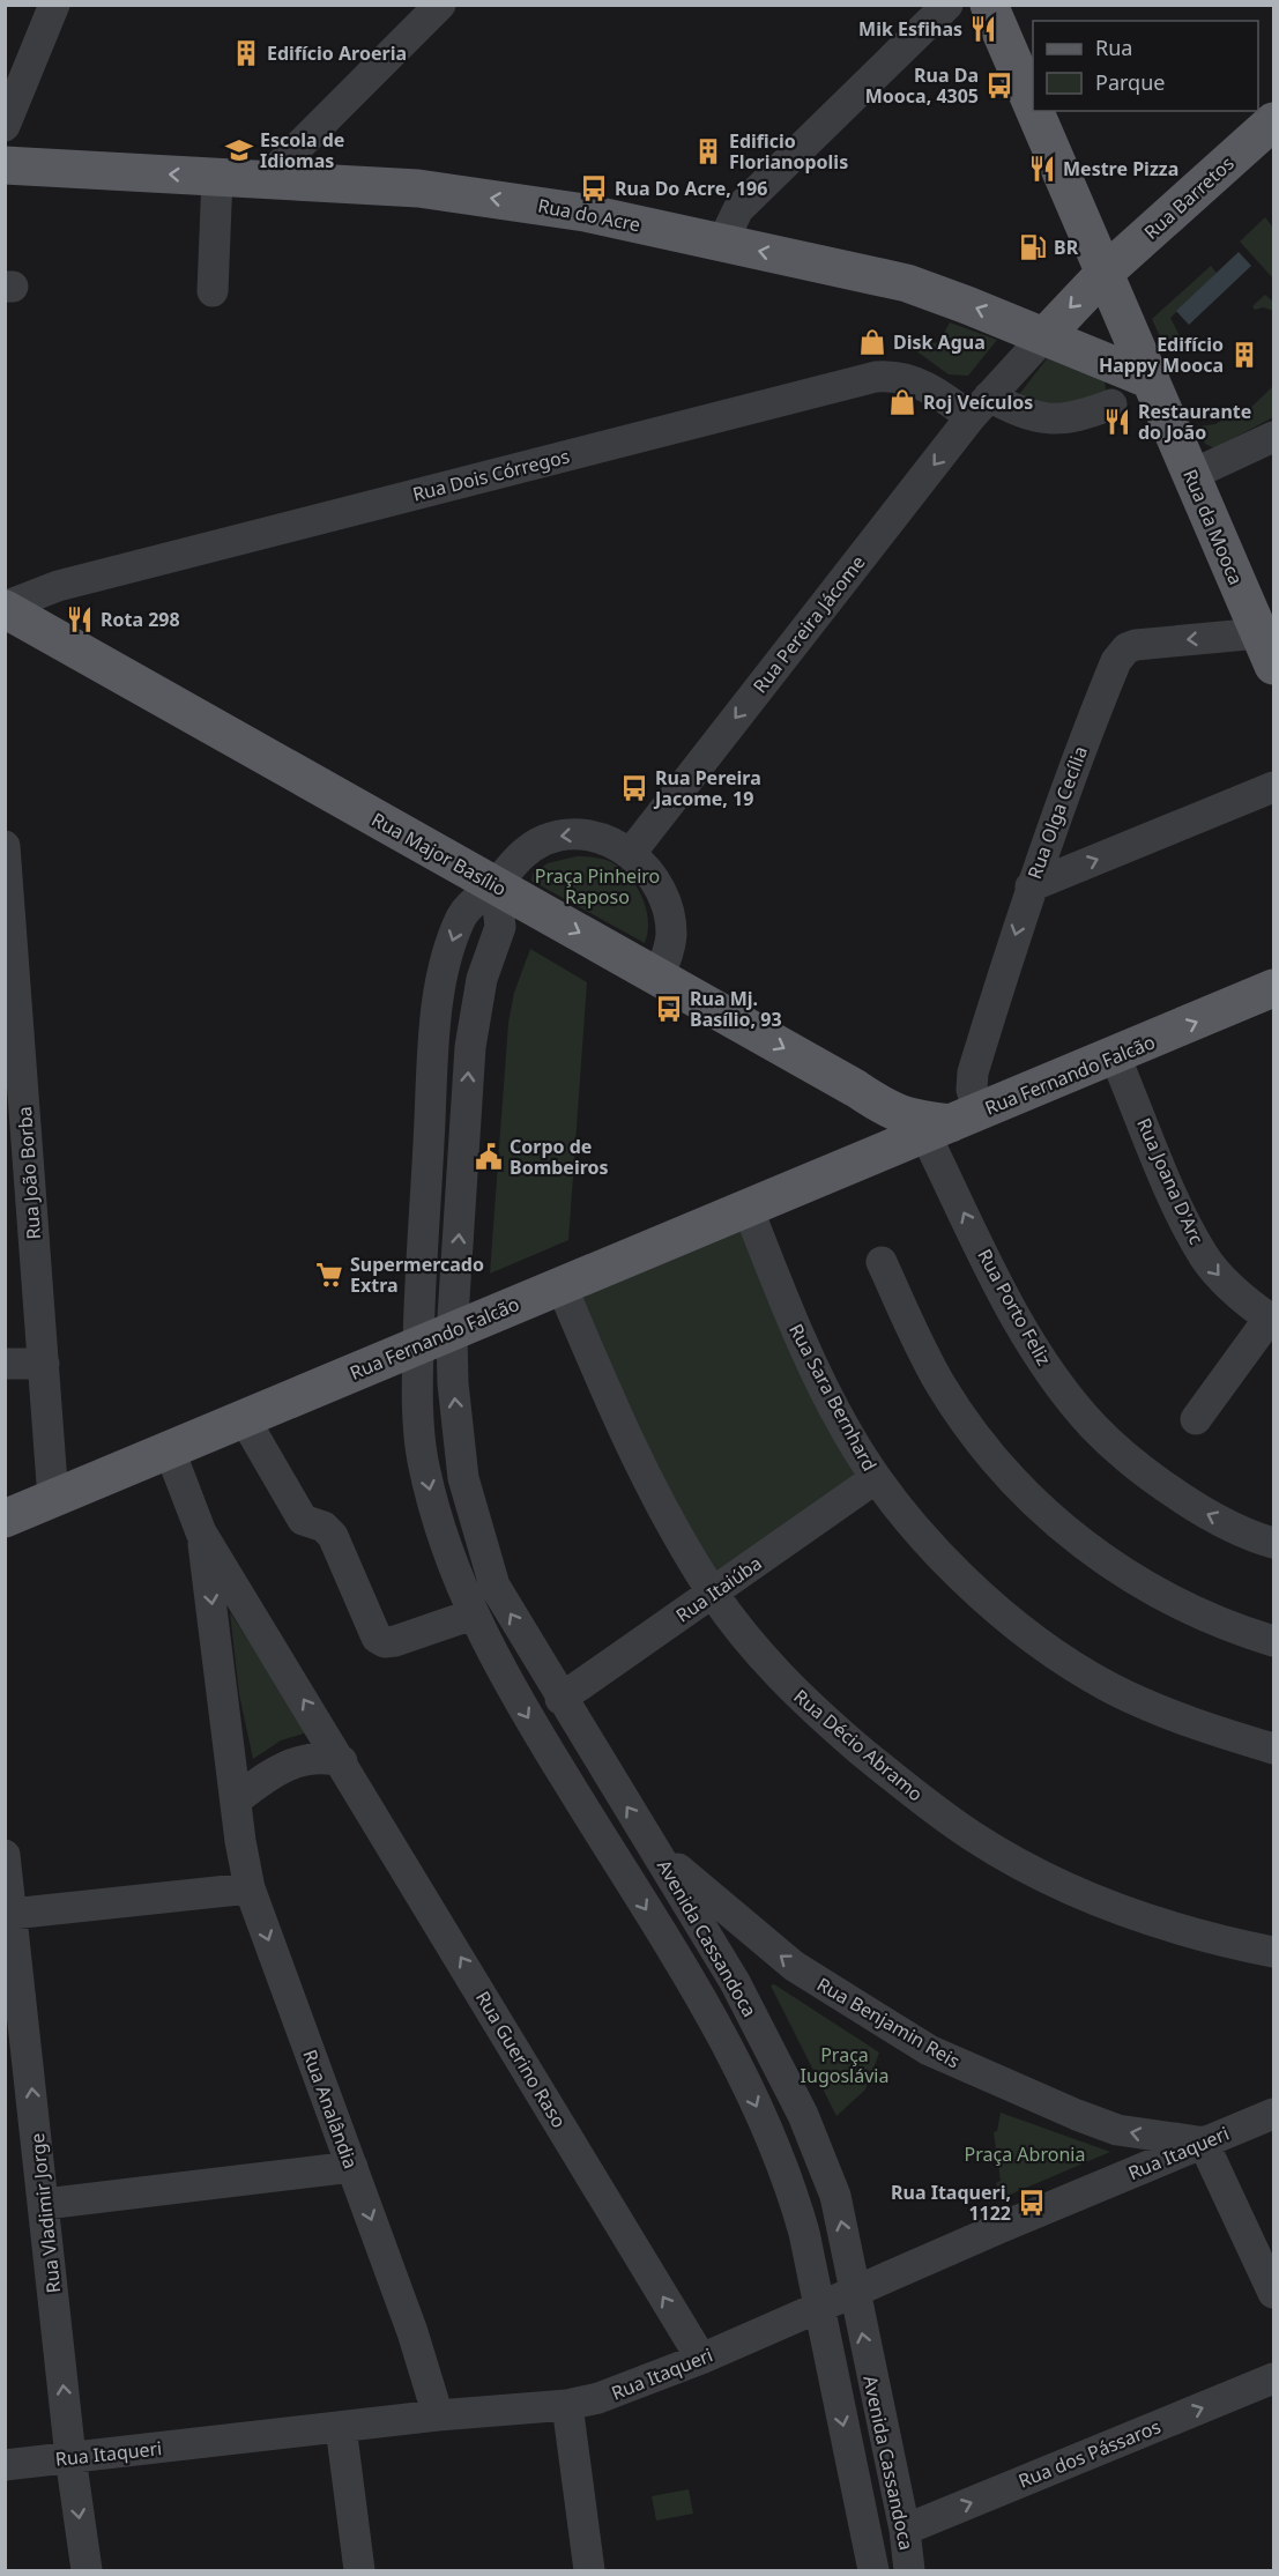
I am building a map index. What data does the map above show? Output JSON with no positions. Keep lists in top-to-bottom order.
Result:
{
  "streets": {
    "main road": [
      "Rua Barretos",
      "Rua do Acre",
      "Rua da Mooca",
      "Rua Pereira Jácome",
      "Rua Major Basílio",
      "Rua Fernando Falcão"
    ],
    "street": [
      "Rua Dois Córregos",
      "Rua Olga Cecília",
      "Rua João Borba",
      "Rua Joana D'Arc",
      "Rua Porto Feliz",
      "Rua Sara Bernhard",
      "Rua Itaiúba",
      "Rua Décio Abramo",
      "Avenida Cassandoca",
      "Rua Benjamin Reis",
      "Rua Guerino Raso",
      "Rua Analândia",
      "Rua Itaqueri",
      "Rua Vladimir Jorge",
      "Rua dos Pássaros"
    ]
  },
  "crossings": [
    ["Rua Barretos", "Rua da Mooca"],
    ["Rua Barretos", "Rua Pereira Jácome"],
    ["Rua do Acre", "Rua da Mooca"],
    ["Rua do Acre", "Rua Pereira Jácome"],
    ["Rua Dois Córregos", "Rua Pereira Jácome"],
    ["Rua Dois Córregos", "Rua Major Basílio"],
    ["Rua da Mooca", "Rua Pereira Jácome"],
    ["Rua da Mooca", "Rua Olga Cecília"],
    ["Rua Olga Cecília", "Rua Major Basílio"],
    ["Rua Olga Cecília", "Rua Fernando Falcão"],
    ["Rua Olga Cecília", "Rua Porto Feliz"],
    ["Rua Major Basílio", "Rua Fernando Falcão"],
    ["Rua Major Basílio", "Rua Porto Feliz"],
    ["Rua Major Basílio", "Avenida Cassandoca"],
    ["Rua Fernando Falcão", "Rua João Borba"],
    ["Rua Fernando Falcão", "Rua Joana D'Arc"],
    ["Rua Fernando Falcão", "Rua Porto Feliz"],
    ["Rua Fernando Falcão", "Rua Sara Bernhard"],
    ["Rua Fernando Falcão", "Rua Décio Abramo"],
    ["Rua Fernando Falcão", "Avenida Cassandoca"],
    ["Rua Sara Bernhard", "Rua Itaiúba"],
    ["Rua Itaiúba", "Rua Décio Abramo"],
    ["Rua Itaiúba", "Avenida Cassandoca"],
    ["Avenida Cassandoca", "Rua Benjamin Reis"],
    ["Avenida Cassandoca", "Rua Itaqueri"],
    ["Avenida Cassandoca", "Rua dos Pássaros"],
    ["Rua Benjamin Reis", "Rua Itaqueri"],
    ["Rua Guerino Raso", "Rua Analândia"],
    ["Rua Guerino Raso", "Rua Itaqueri"],
    ["Rua Analândia", "Rua Itaqueri"],
    ["Rua Itaqueri", "Rua Vladimir Jorge"]
  ],
  "one_way": [
    "Rua do Acre",
    "Rua Pereira Jácome",
    "Rua Olga Cecília",
    "Rua Major Basílio",
    "Rua Joana D'Arc",
    "Rua Benjamin Reis",
    "Rua Guerino Raso",
    "Rua Analândia",
    "Rua dos Pássaros"
  ],
  "parks": ["Praça Pinheiro Raposo", "Praça Iugoslávia", "Praça Abronia"],
  "places": {
    "restaurant": [
      "Mik Esfihas",
      "Mestre Pizza",
      "Restaurante do João",
      "Rota 298"
    ],
    "building": ["Edifício Aroeria", "Edificio Florianopolis", "Edifício Happy Mooca"],
    "bus stop": [
      "Rua Da Mooca, 4305",
      "Rua Do Acre, 196",
      "Rua Pereira Jacome, 19",
      "Rua Mj. Basílio, 93",
      "Rua Itaqueri, 1122"
    ],
    "school or university": ["Escola de Idiomas"],
    "fuel station": ["BR"],
    "shop": ["Disk Agua", "Roj Veículos"],
    "public building": ["Corpo de Bombeiros"],
    "supermarket": ["Supermercado Extra"]
  },
  "legend": ["Rua", "Parque"]
}
